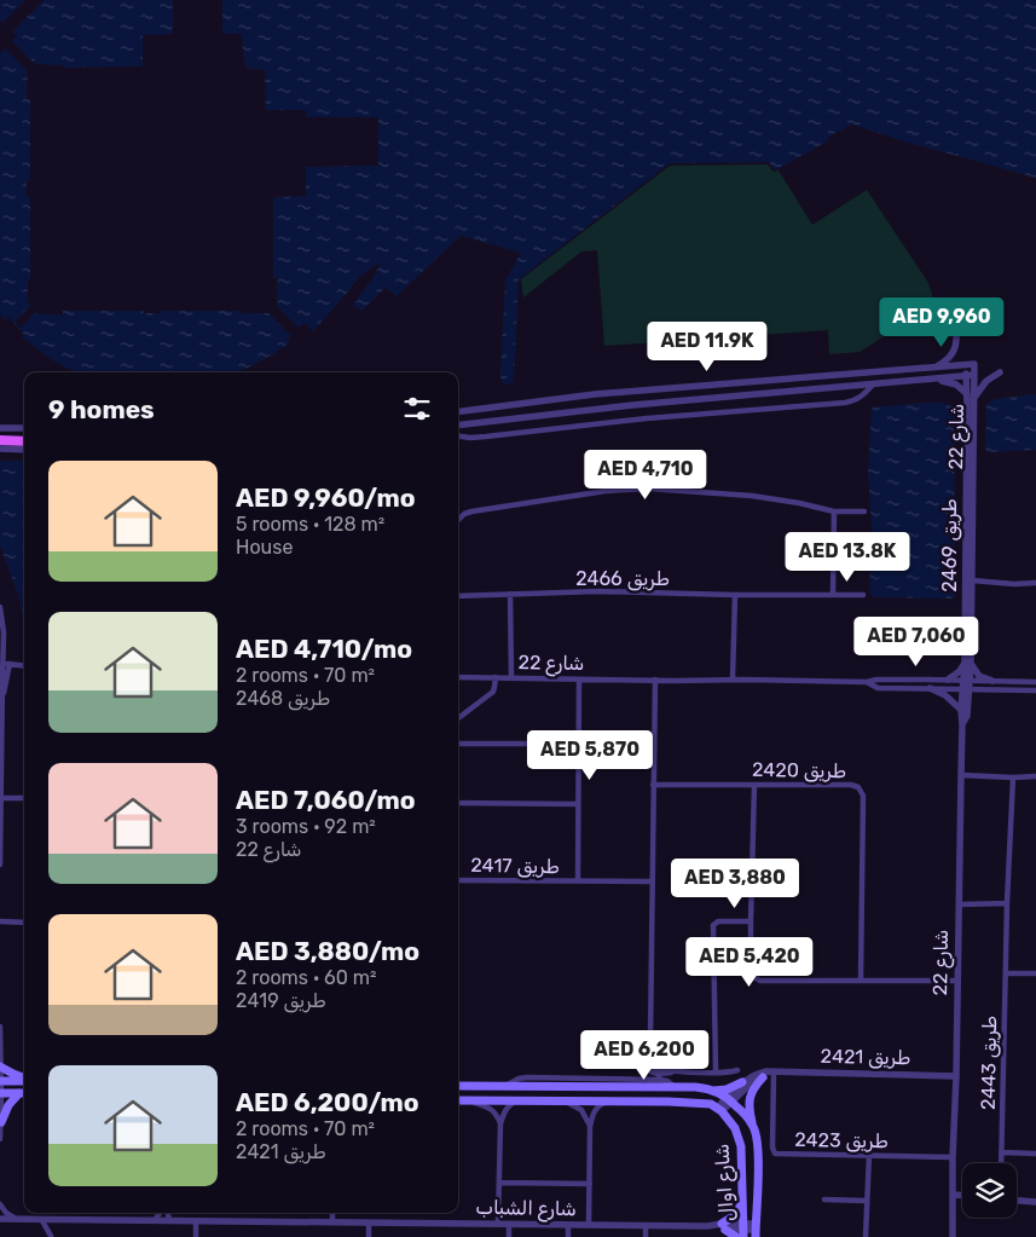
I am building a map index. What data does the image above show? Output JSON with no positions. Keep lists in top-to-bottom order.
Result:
{
  "streets": {
    "main road": ["شارع اوال"],
    "street": [
      "شارع 22",
      "طريق 2469",
      "طريق 2466",
      "طريق 2420",
      "طريق 2417",
      "طريق 2421",
      "طريق 2443",
      "طريق 2423",
      "شارع الشباب"
    ]
  },
  "crossings": [
    ["شارع 22", "طريق 2469"],
    ["شارع 22", "طريق 2417"],
    ["شارع 22", "طريق 2421"],
    ["شارع 22", "طريق 2423"],
    ["طريق 2421", "طريق 2423"],
    ["طريق 2421", "شارع اوال"],
    ["طريق 2421", "شارع الشباب"],
    ["شارع اوال", "شارع الشباب"]
  ],
  "page": {
    "price": [
      "AED 9,960",
      "AED 11.9K",
      "AED 4,710",
      "AED 13.8K",
      "AED 7,060",
      "AED 5,870",
      "AED 3,880",
      "AED 5,420",
      "AED 6,200"
    ],
    "heading": "9 homes",
    "list": [
      {
        "name": "AED 9,960/mo",
        "note": "5 rooms · 128 m² · House"
      },
      {
        "name": "AED 4,710/mo",
        "note": "2 rooms · 70 m² · طريق 2468"
      },
      {
        "name": "AED 7,060/mo",
        "note": "3 rooms · 92 m² · شارع 22"
      },
      {
        "name": "AED 3,880/mo",
        "note": "2 rooms · 60 m² · طريق 2419"
      },
      {
        "name": "AED 6,200/mo",
        "note": "2 rooms · 70 m² · طريق 2421"
      }
    ]
  }
}
